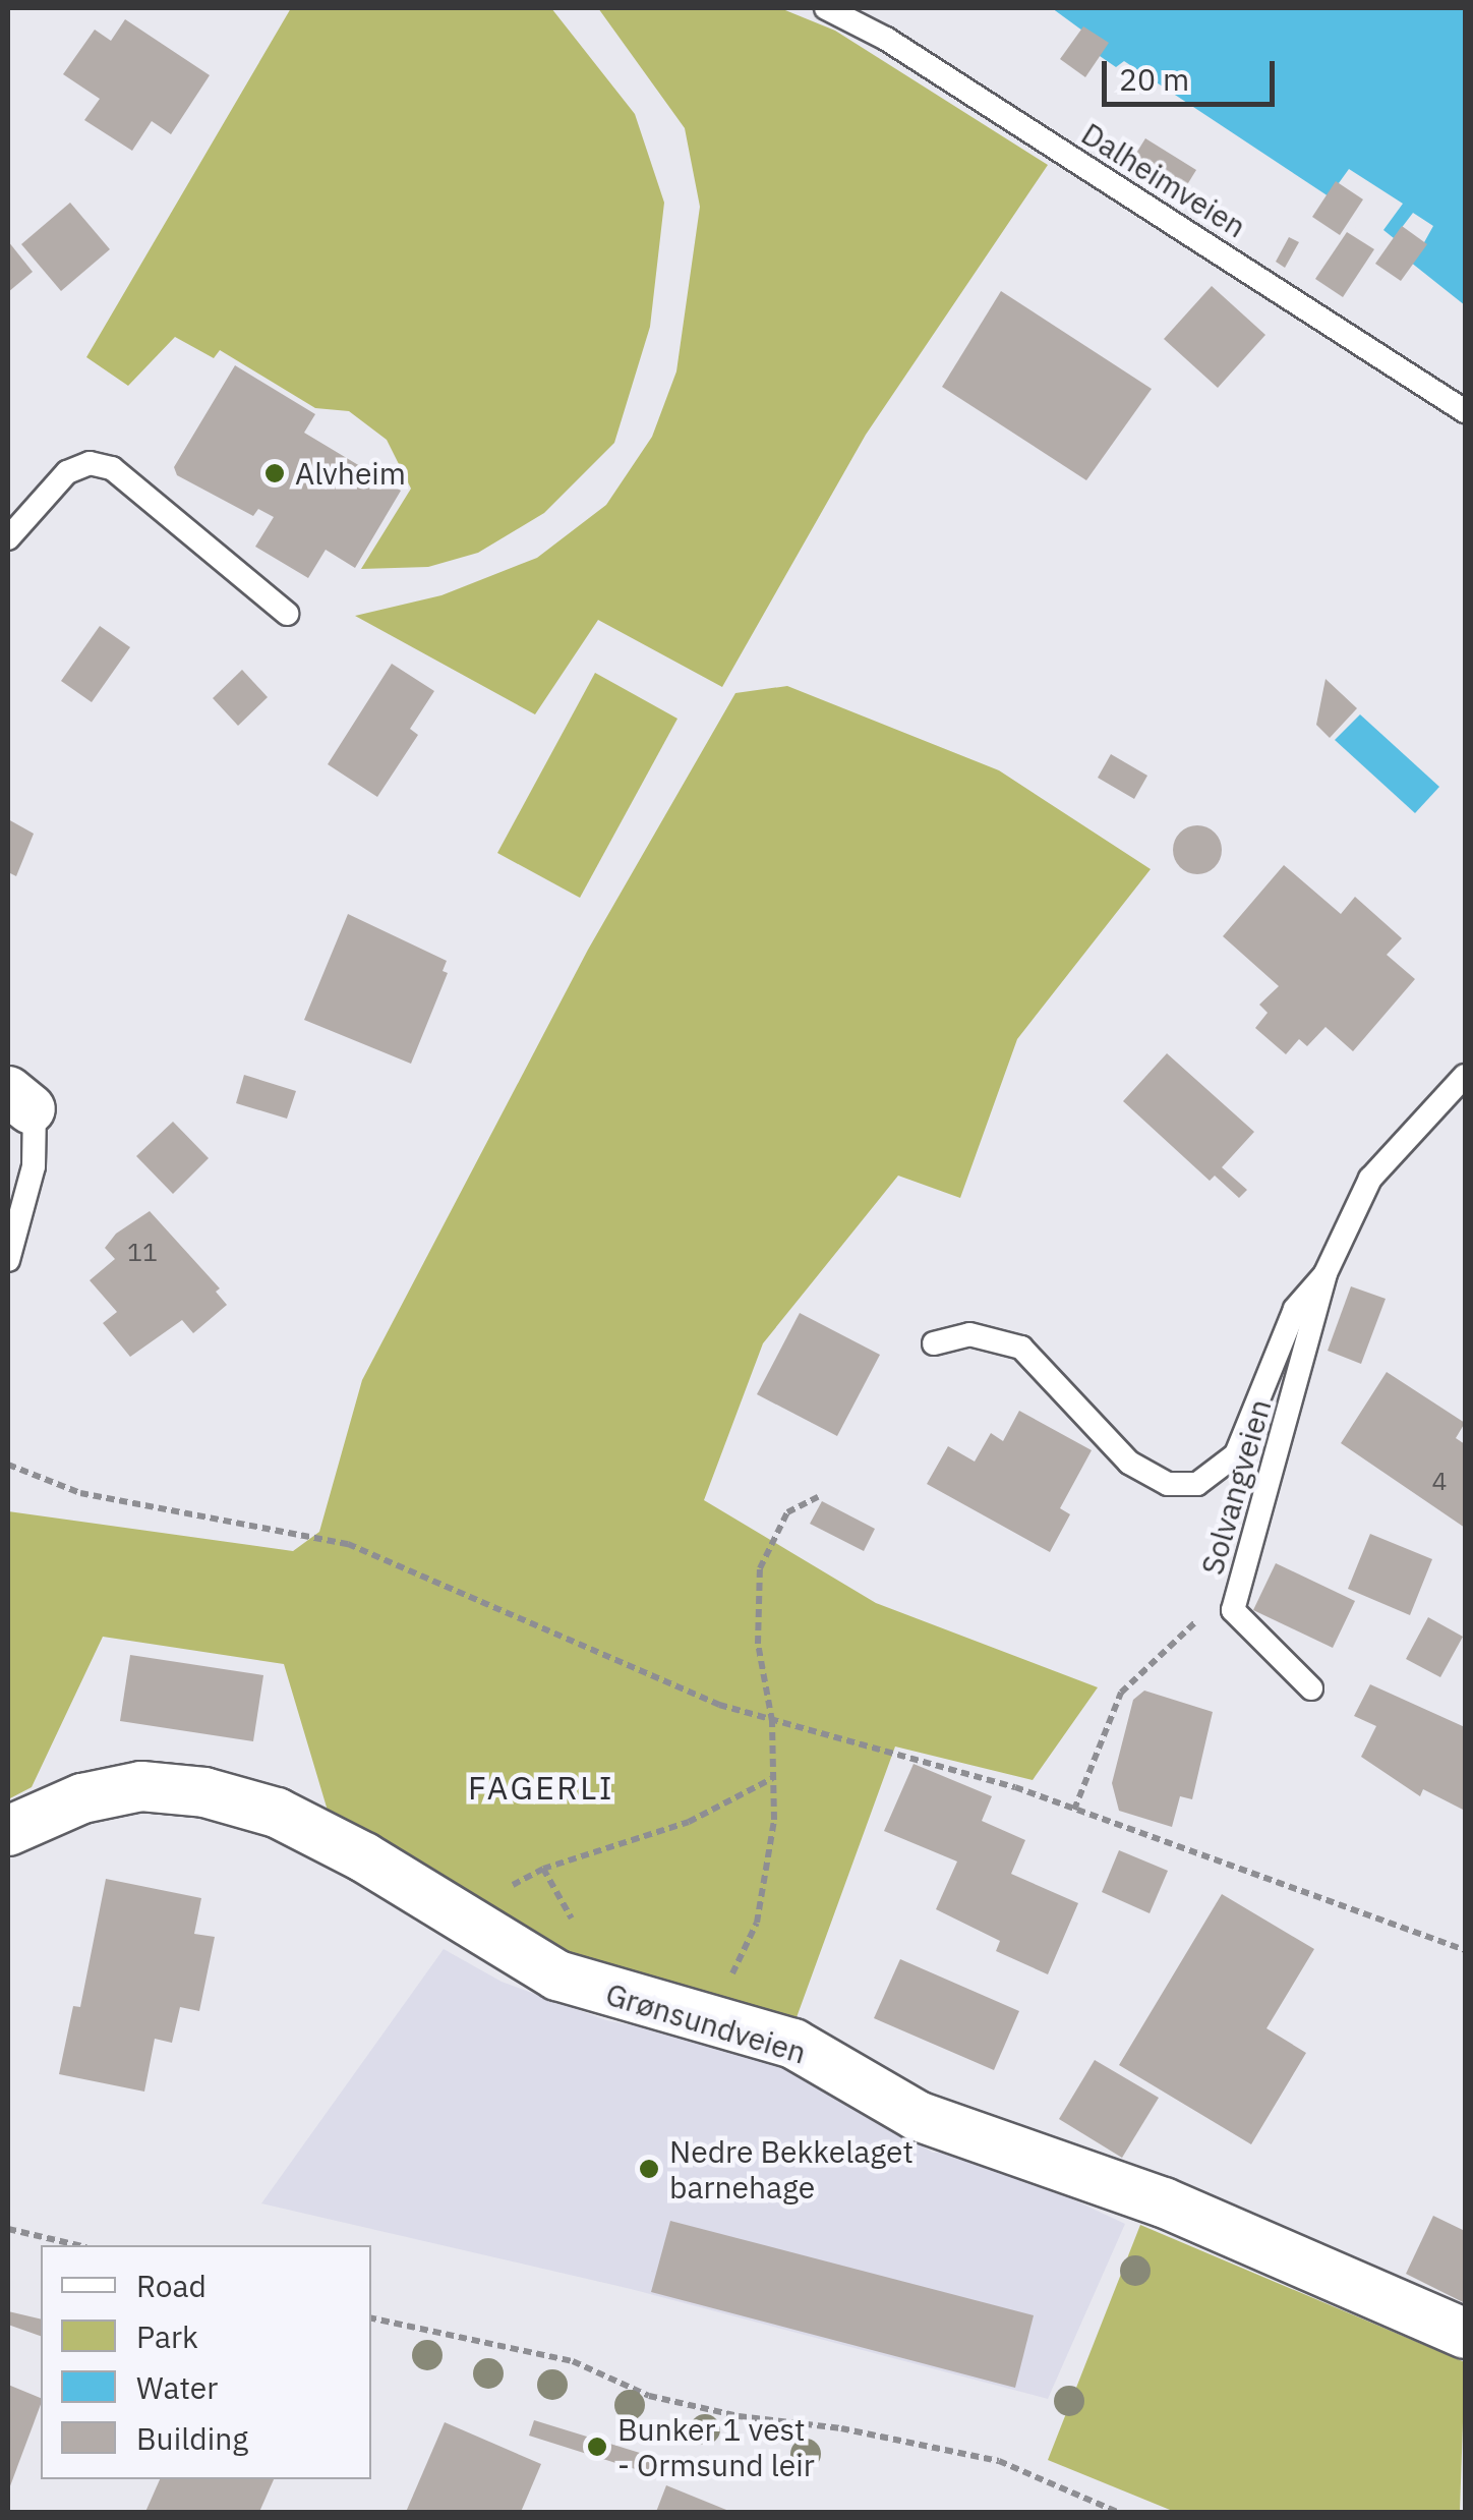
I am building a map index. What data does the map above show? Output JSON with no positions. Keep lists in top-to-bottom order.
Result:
{
  "streets": {
    "street": ["Grønsundveien"],
    "lane": ["Dalheimveien", "Solvangveien"]
  },
  "districts": ["FAGERLI"],
  "places": ["Alvheim", "Nedre Bekkelaget barnehage", "Bunker 1 vest - Ormsund leir"],
  "house_numbers": ["11", "4"],
  "legend": [
    "Road",
    "Park",
    "Water",
    "Building"
  ],
  "scale_bar": "20 m"
}
